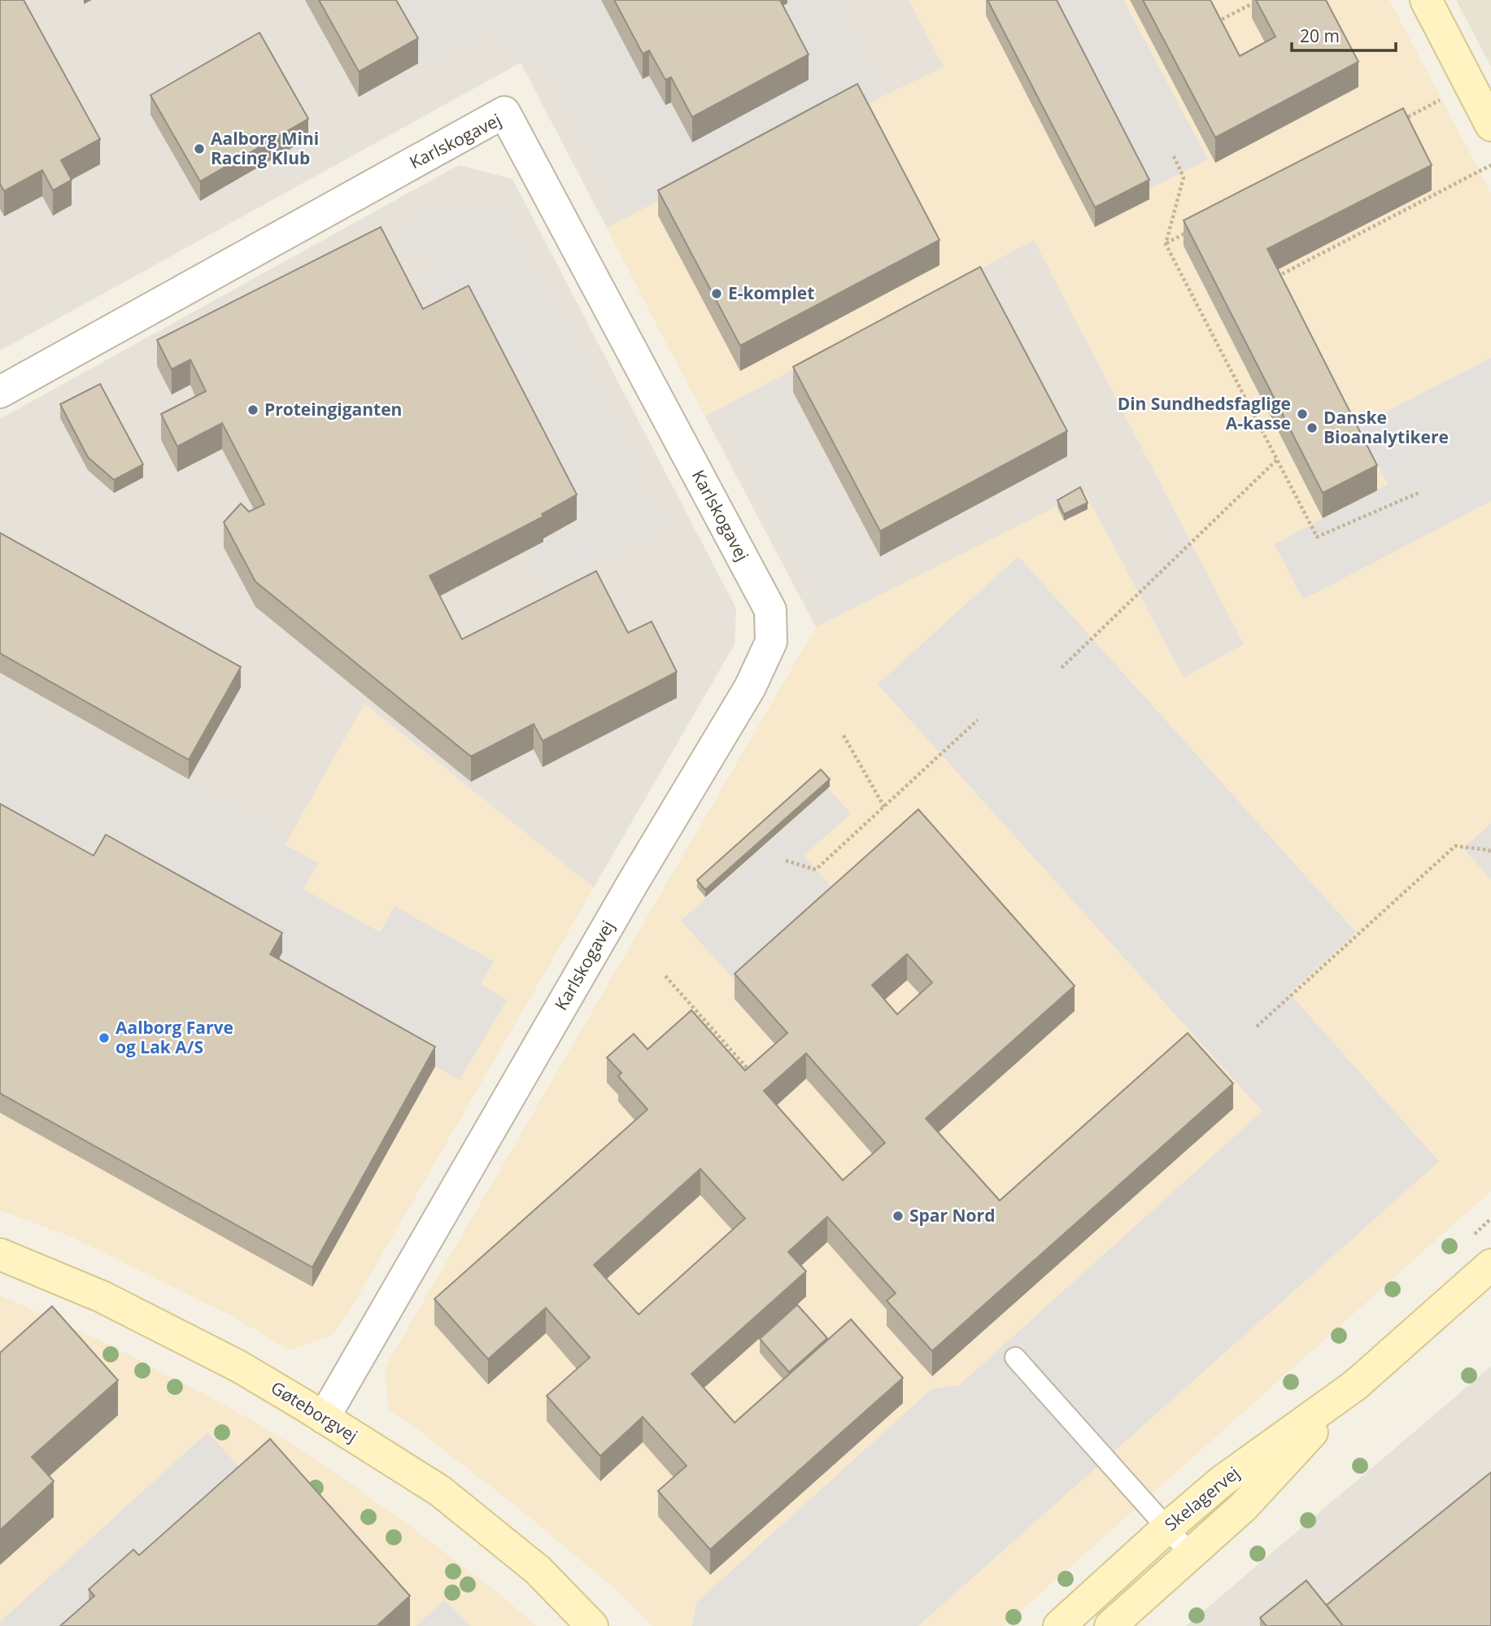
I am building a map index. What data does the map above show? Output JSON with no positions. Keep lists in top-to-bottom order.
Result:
{
  "streets": {
    "street": ["Karlskogavej", "Gøteborgvej", "Skelagervej"]
  },
  "crossings": [
    ["Karlskogavej", "Gøteborgvej"]
  ],
  "places": [
    "Aalborg Mini Racing Klub",
    "E-komplet",
    "Proteingiganten",
    "Din Sundhedsfaglige A-kasse",
    "Danske Bioanalytikere",
    "Aalborg Farve og Lak A/S",
    "Spar Nord"
  ],
  "scale_bar": "20 m"
}
